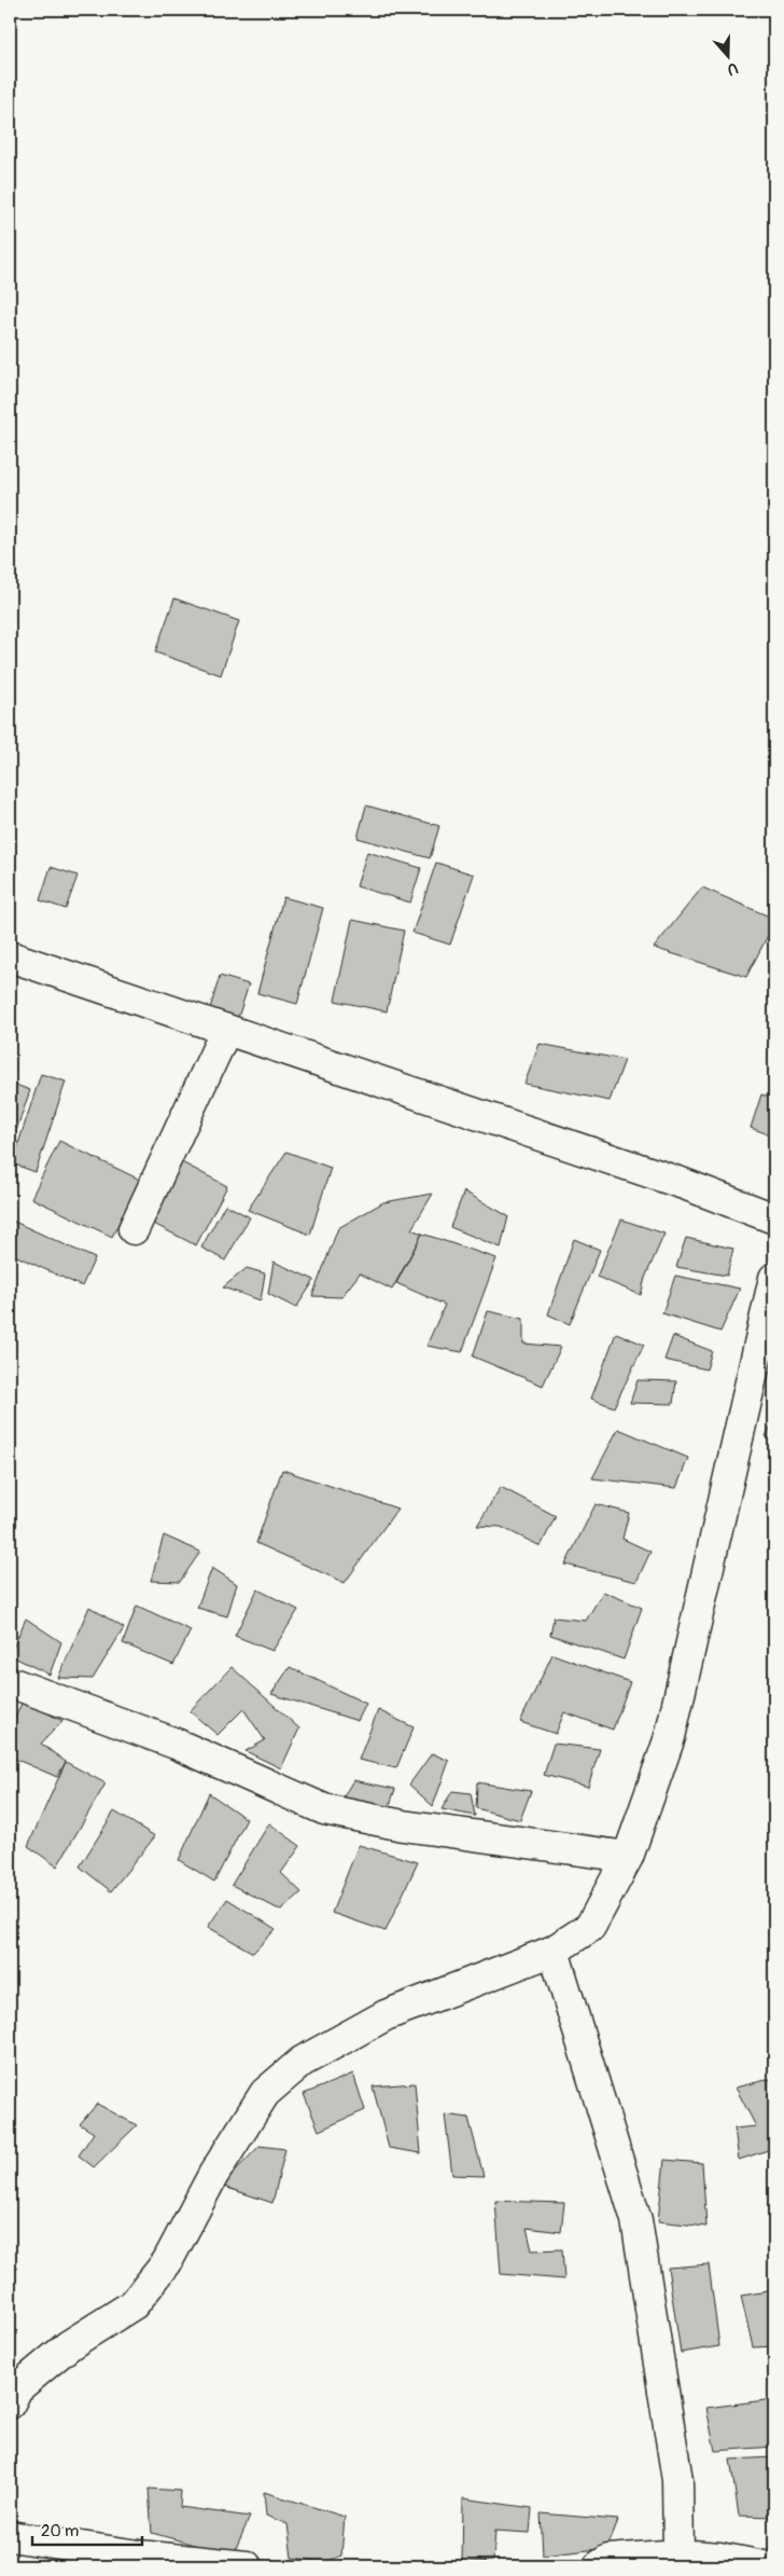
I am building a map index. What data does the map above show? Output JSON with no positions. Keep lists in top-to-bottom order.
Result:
{
  "scale_bar": "20 m",
  "north": "bottom"
}
